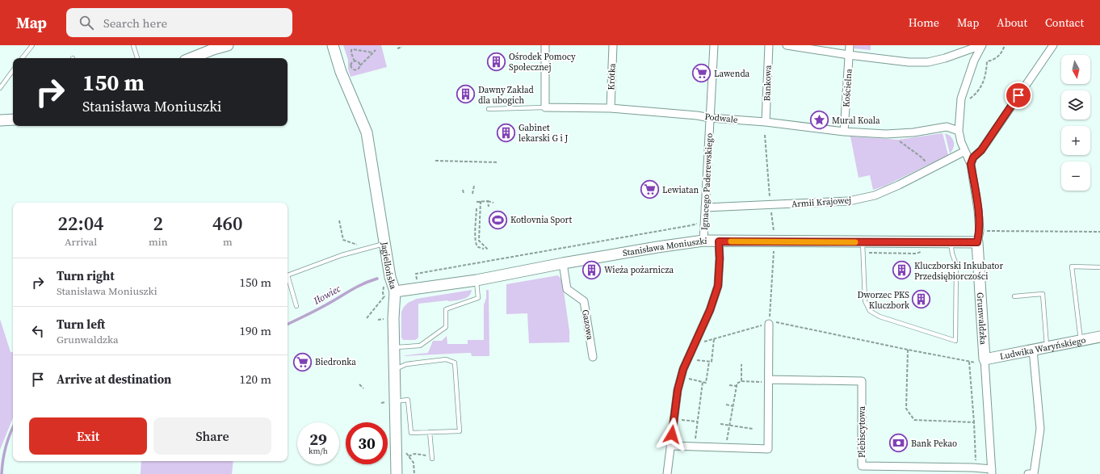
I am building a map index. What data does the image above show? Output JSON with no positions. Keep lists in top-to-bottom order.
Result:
{
  "streets": {
    "street": [
      "Krótka",
      "Bankowa",
      "Kościelna",
      "Podwale",
      "Ignacego Paderewskiego",
      "Armii Krajowej",
      "Stanisława Moniuszki",
      "Jagiellońska",
      "Grunwaldzka",
      "Gazowa",
      "Ludwika Waryńskiego",
      "Plebiscytowa"
    ]
  },
  "crossings": [
    ["Krótka", "Podwale"],
    ["Bankowa", "Podwale"],
    ["Kościelna", "Podwale"],
    ["Podwale", "Ignacego Paderewskiego"],
    ["Podwale", "Grunwaldzka"],
    ["Ignacego Paderewskiego", "Armii Krajowej"],
    ["Ignacego Paderewskiego", "Stanisława Moniuszki"],
    ["Armii Krajowej", "Grunwaldzka"],
    ["Stanisława Moniuszki", "Jagiellońska"],
    ["Stanisława Moniuszki", "Grunwaldzka"],
    ["Stanisława Moniuszki", "Gazowa"],
    ["Grunwaldzka", "Ludwika Waryńskiego"],
    ["Grunwaldzka", "Plebiscytowa"]
  ],
  "water": ["Iłowiec"],
  "places": {
    "building": [
      "Ośrodek Pomocy Społecznej",
      "Dawny Zakład dla ubogich",
      "Gabinet lekarski G i J",
      "Wieża pożarnicza",
      "Kluczborski Inkubator Przedsiębiorczości",
      "Dworzec PKS Kluczbork"
    ],
    "supermarket": ["Lawenda", "Lewiatan", "Biedronka"],
    "place": ["Mural Koala"],
    "sports": ["Kotłovnia Sport"],
    "bank": ["Bank Pekao"]
  },
  "north": "bottom",
  "page": {
    "header": "Map",
    "search": "Search here",
    "nav": [
      "Home",
      "Map",
      "About",
      "Contact"
    ],
    "map_buttons": ["+", "−"],
    "turn": ["150 m", "Stanisława Moniuszki"],
    "eta": [
      "22:04",
      "Arrival",
      "2",
      "min",
      "460",
      "m"
    ],
    "list": [
      {
        "name": "Turn right",
        "note": "Stanisława Moniuszki",
        "value": "150 m"
      },
      {
        "name": "Turn left",
        "note": "Grunwaldzka",
        "value": "190 m"
      },
      {
        "name": "Arrive at destination",
        "value": "120 m"
      }
    ],
    "buttons": ["Exit", "Share"],
    "speed": "29 km/h",
    "limit": "30"
  }
}
